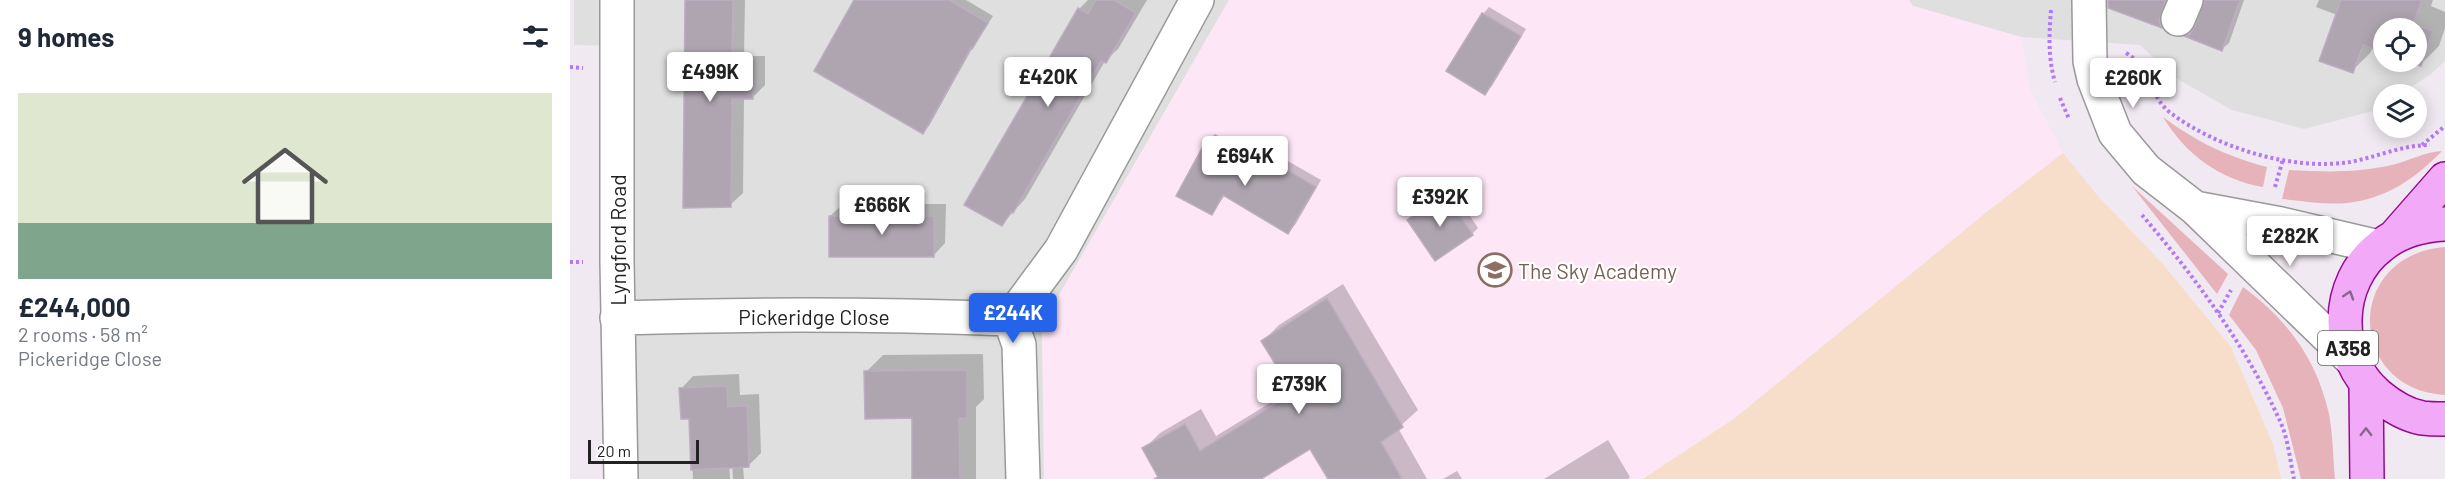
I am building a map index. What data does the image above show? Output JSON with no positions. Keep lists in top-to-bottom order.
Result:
{
  "streets": {
    "main road": ["A358"],
    "street": ["Lyngford Road", "Pickeridge Close"]
  },
  "crossings": [
    ["Lyngford Road", "Pickeridge Close"]
  ],
  "places": {
    "school or university": ["The Sky Academy"]
  },
  "scale_bar": "20 m",
  "page": {
    "heading": "9 homes",
    "price": [
      "£499K",
      "£420K",
      "£260K",
      "£694K",
      "£392K",
      "£666K",
      "£282K",
      "£244K",
      "£739K"
    ],
    "list": [
      {
        "name": "£244,000",
        "note": "2 rooms · 58 m² · Pickeridge Close"
      }
    ],
    "scale": "20 m"
  }
}
